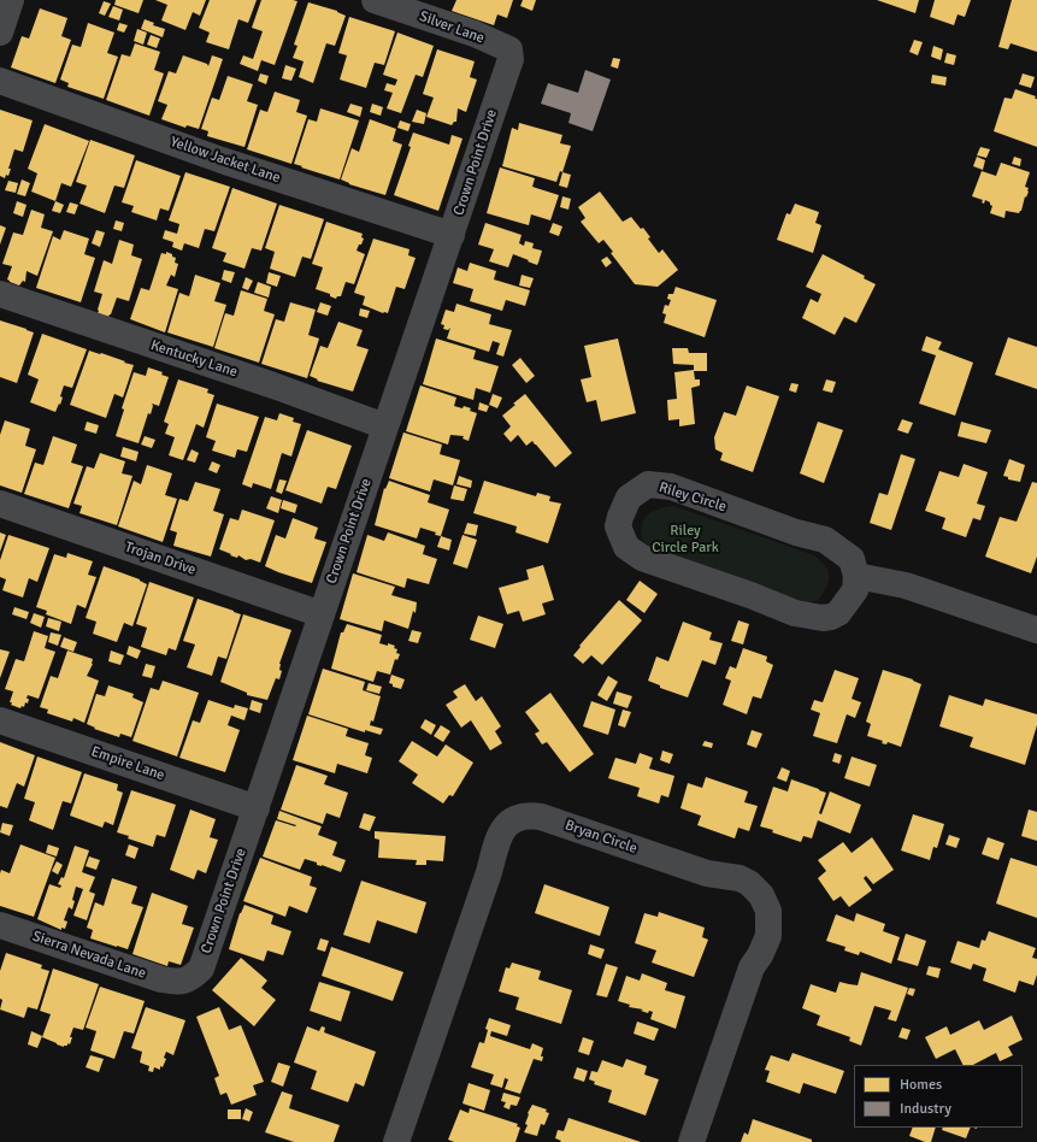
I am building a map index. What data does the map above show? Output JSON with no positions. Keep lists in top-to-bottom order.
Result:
{
  "streets": {
    "street": [
      "Silver Lane",
      "Yellow Jacket Lane",
      "Crown Point Drive",
      "Kentucky Lane",
      "Riley Circle",
      "Trojan Drive",
      "Empire Lane",
      "Bryan Circle",
      "Sierra Nevada Lane"
    ]
  },
  "crossings": [
    ["Silver Lane", "Crown Point Drive"],
    ["Yellow Jacket Lane", "Crown Point Drive"],
    ["Crown Point Drive", "Kentucky Lane"],
    ["Crown Point Drive", "Trojan Drive"],
    ["Crown Point Drive", "Empire Lane"],
    ["Crown Point Drive", "Sierra Nevada Lane"]
  ],
  "parks": ["Riley Circle Park"],
  "legend": ["Homes", "Industry"]
}
